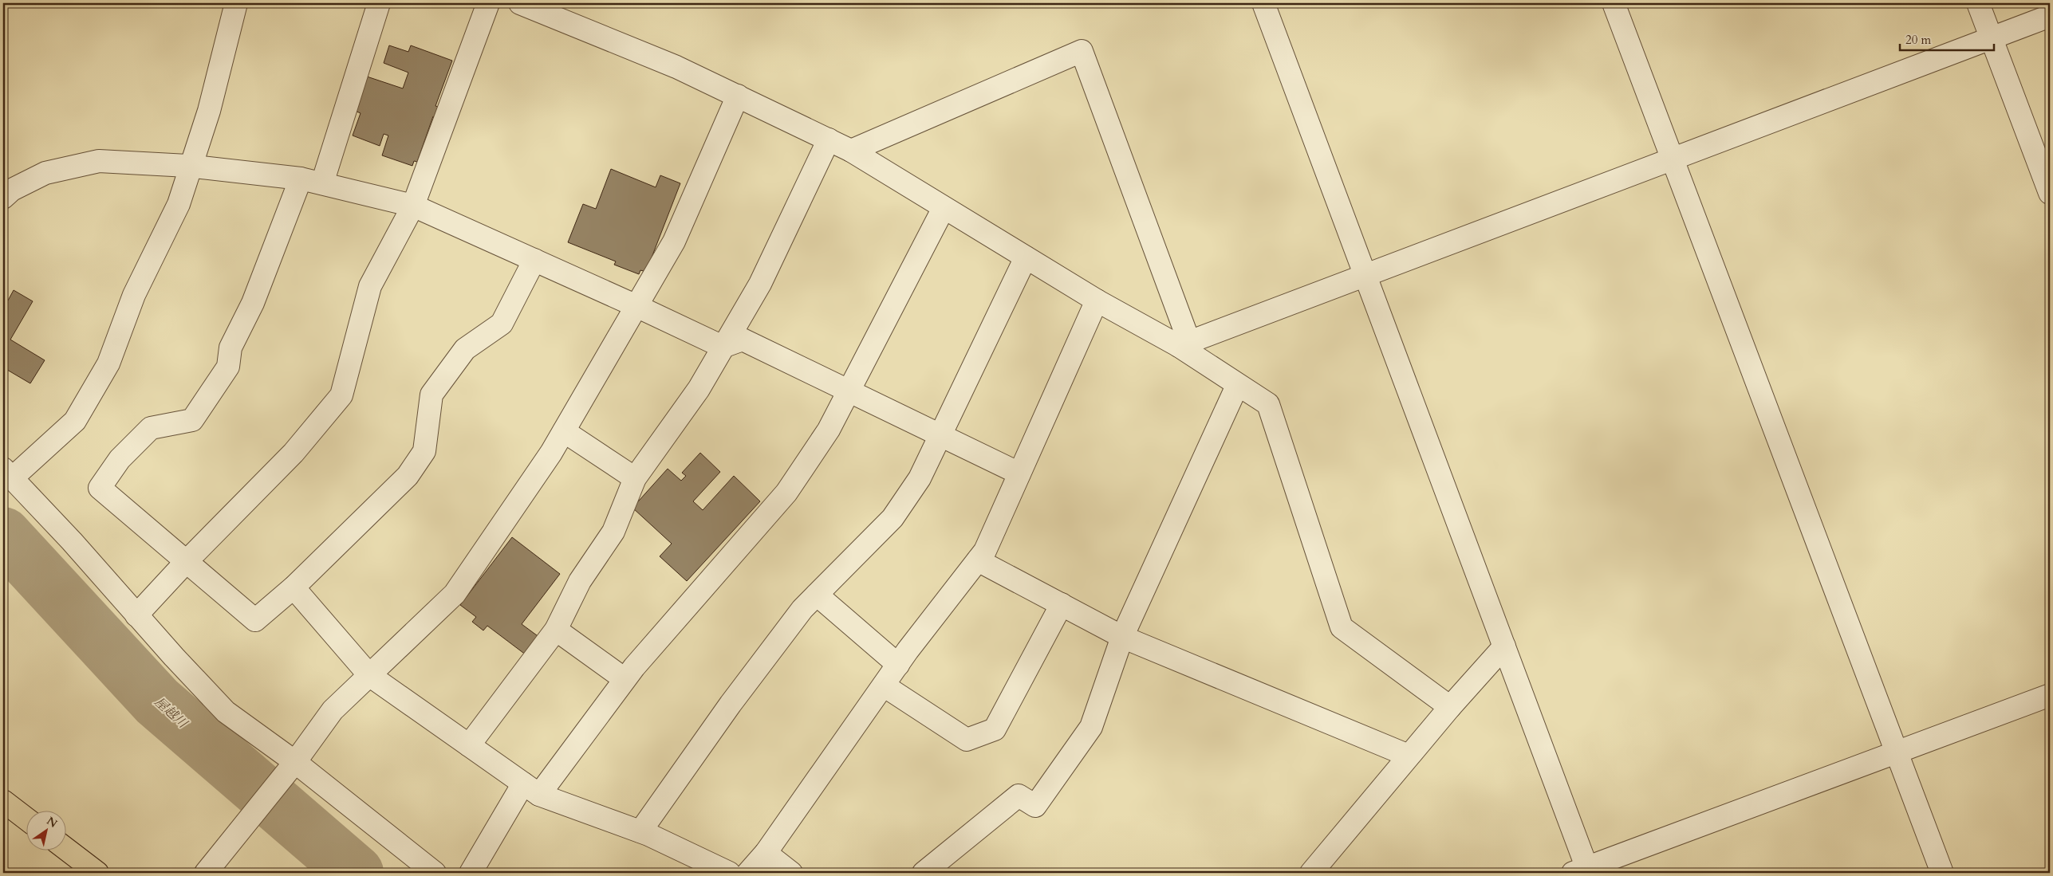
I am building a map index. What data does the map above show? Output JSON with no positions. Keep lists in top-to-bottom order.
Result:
{
  "water": ["屋越川"],
  "scale_bar": "20 m",
  "north": "top right"
}
